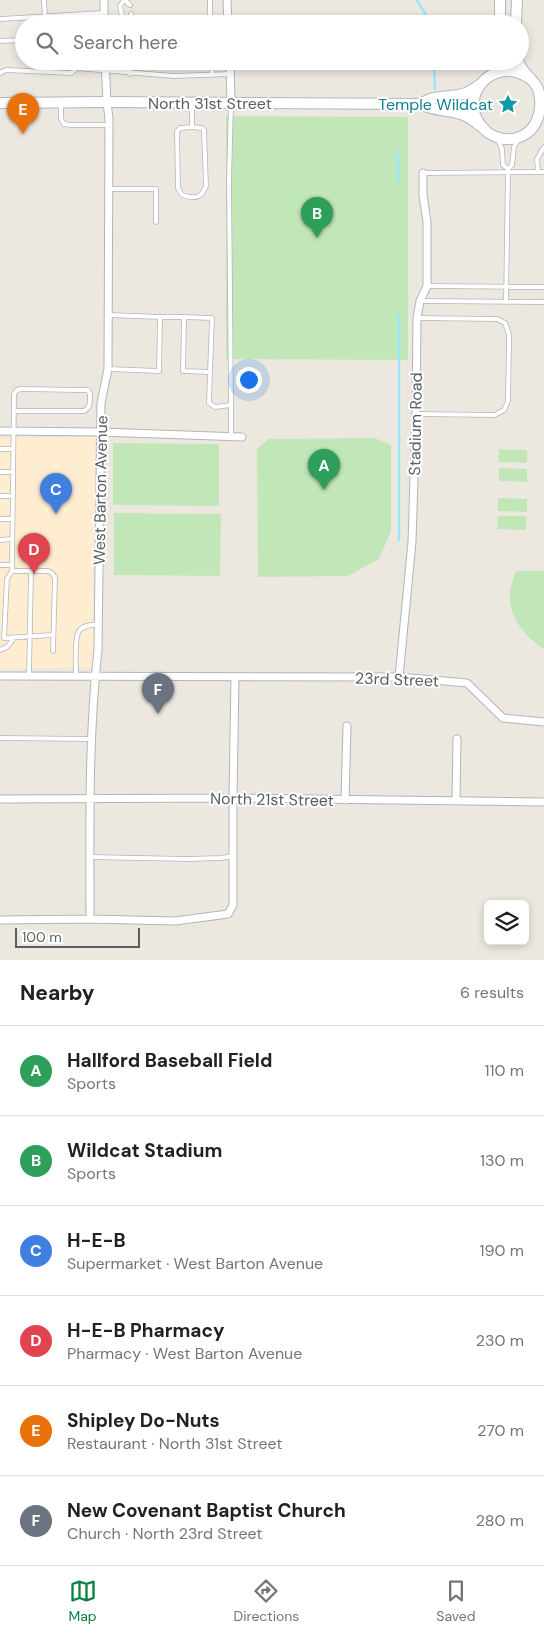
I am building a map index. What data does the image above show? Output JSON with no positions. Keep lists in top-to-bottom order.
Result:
{
  "streets": {
    "street": [
      "North 31st Street",
      "Stadium Road",
      "West Barton Avenue",
      "23rd Street",
      "North 21st Street"
    ]
  },
  "crossings": [
    ["North 31st Street", "West Barton Avenue"],
    ["Stadium Road", "23rd Street"],
    ["West Barton Avenue", "23rd Street"],
    ["West Barton Avenue", "North 21st Street"]
  ],
  "places": {
    "place": ["Temple Wildcat"]
  },
  "scale_bar": "100 m",
  "page": {
    "search": "Search here",
    "pins": [
      "E",
      "B",
      "A",
      "C",
      "D",
      "F"
    ],
    "scale": "100 m",
    "heading": ["Nearby", "6 results"],
    "list": [
      {
        "mark": "A",
        "name": "Hallford Baseball Field",
        "note": "Sports",
        "value": "110 m"
      },
      {
        "mark": "B",
        "name": "Wildcat Stadium",
        "note": "Sports",
        "value": "130 m"
      },
      {
        "mark": "C",
        "name": "H-E-B",
        "note": "Supermarket · West Barton Avenue",
        "value": "190 m"
      },
      {
        "mark": "D",
        "name": "H-E-B Pharmacy",
        "note": "Pharmacy · West Barton Avenue",
        "value": "230 m"
      },
      {
        "mark": "E",
        "name": "Shipley Do-Nuts",
        "note": "Restaurant · North 31st Street",
        "value": "270 m"
      },
      {
        "mark": "F",
        "name": "New Covenant Baptist Church",
        "note": "Church · North 23rd Street",
        "value": "280 m"
      }
    ],
    "nav": ["Map", "Directions", "Saved"]
  }
}
